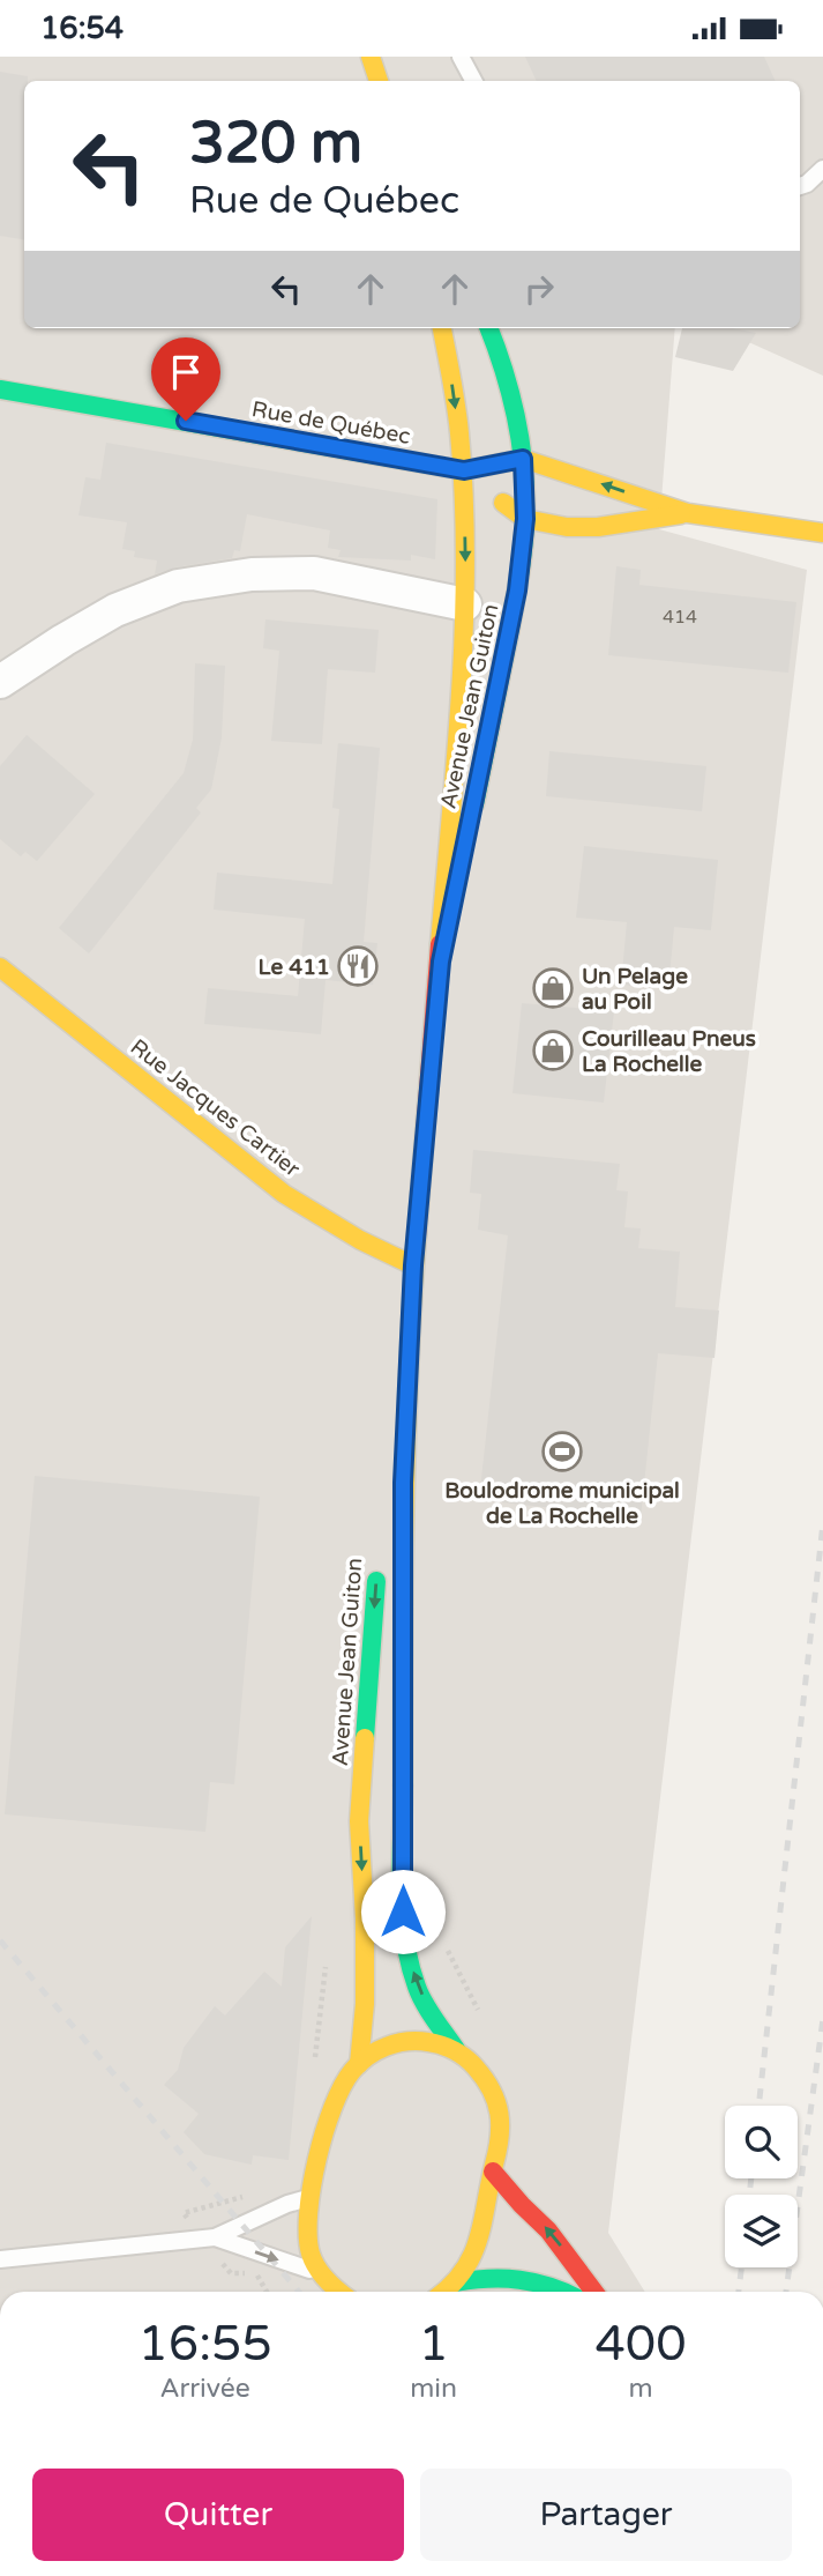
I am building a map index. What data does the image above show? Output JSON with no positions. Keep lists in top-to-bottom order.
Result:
{
  "streets": {
    "street": ["Rue de Québec", "Avenue Jean Guiton", "Rue Jacques Cartier"]
  },
  "crossings": [
    ["Rue de Québec", "Avenue Jean Guiton"],
    ["Avenue Jean Guiton", "Rue Jacques Cartier"]
  ],
  "places": {
    "restaurant": ["Le 411"],
    "shop": ["Un Pelage au Poil", "Courilleau Pneus La Rochelle"],
    "sports": ["Boulodrome municipal de La Rochelle"]
  },
  "house_numbers": ["414"],
  "page": {
    "status": "16:54",
    "turn": ["320 m", "Rue de Québec"],
    "eta": [
      "16:55",
      "Arrivée",
      "1",
      "min",
      "400",
      "m"
    ],
    "buttons": ["Quitter", "Partager"]
  }
}
